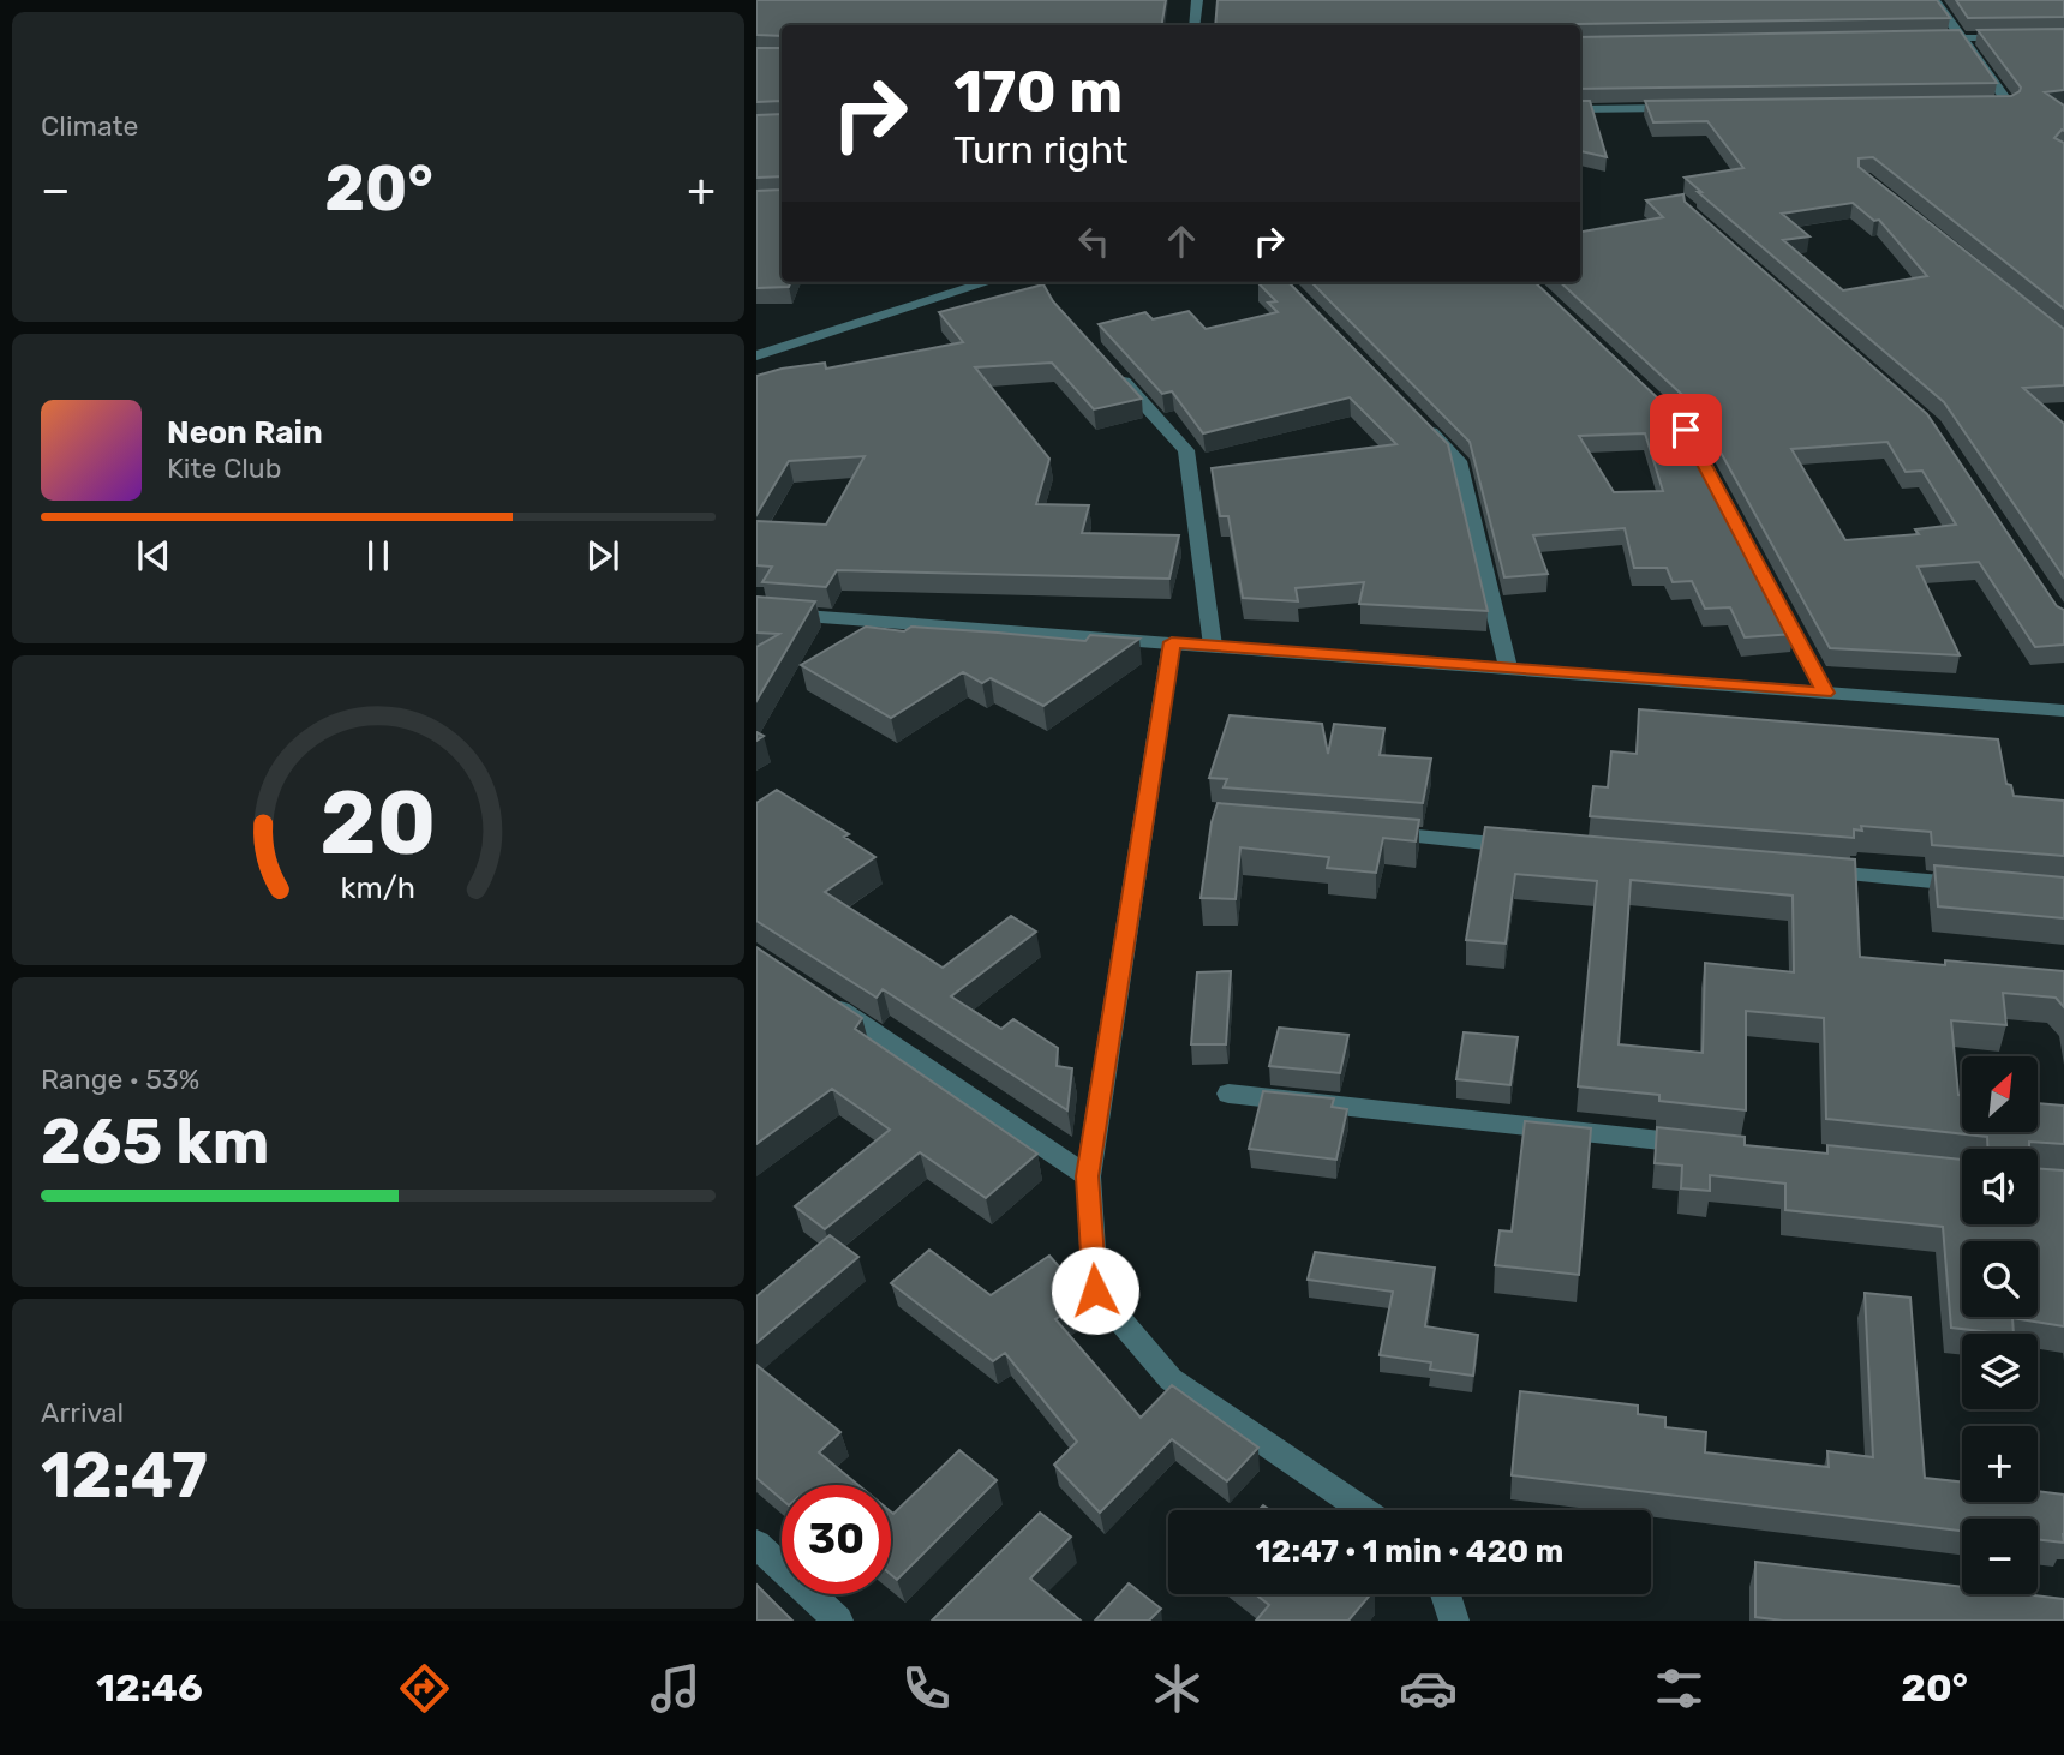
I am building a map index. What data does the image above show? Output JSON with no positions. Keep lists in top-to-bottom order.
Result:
{
  "north": "top right",
  "page": {
    "tile": [
      "Climate",
      ["Range · 53%", "265 km"],
      ["Arrival", "12:47"]
    ],
    "turn": ["170 m", "Turn right"],
    "heat": ["−", "20°", "+"],
    "song": ["Neon Rain", "Kite Club"],
    "map_buttons": ["+", "−"],
    "limit": "30",
    "trip": "12:47 · 1 min · 420 m",
    "tabs": ["12:46", "20°"],
    "gauge": ["20", "km/h"]
  }
}
